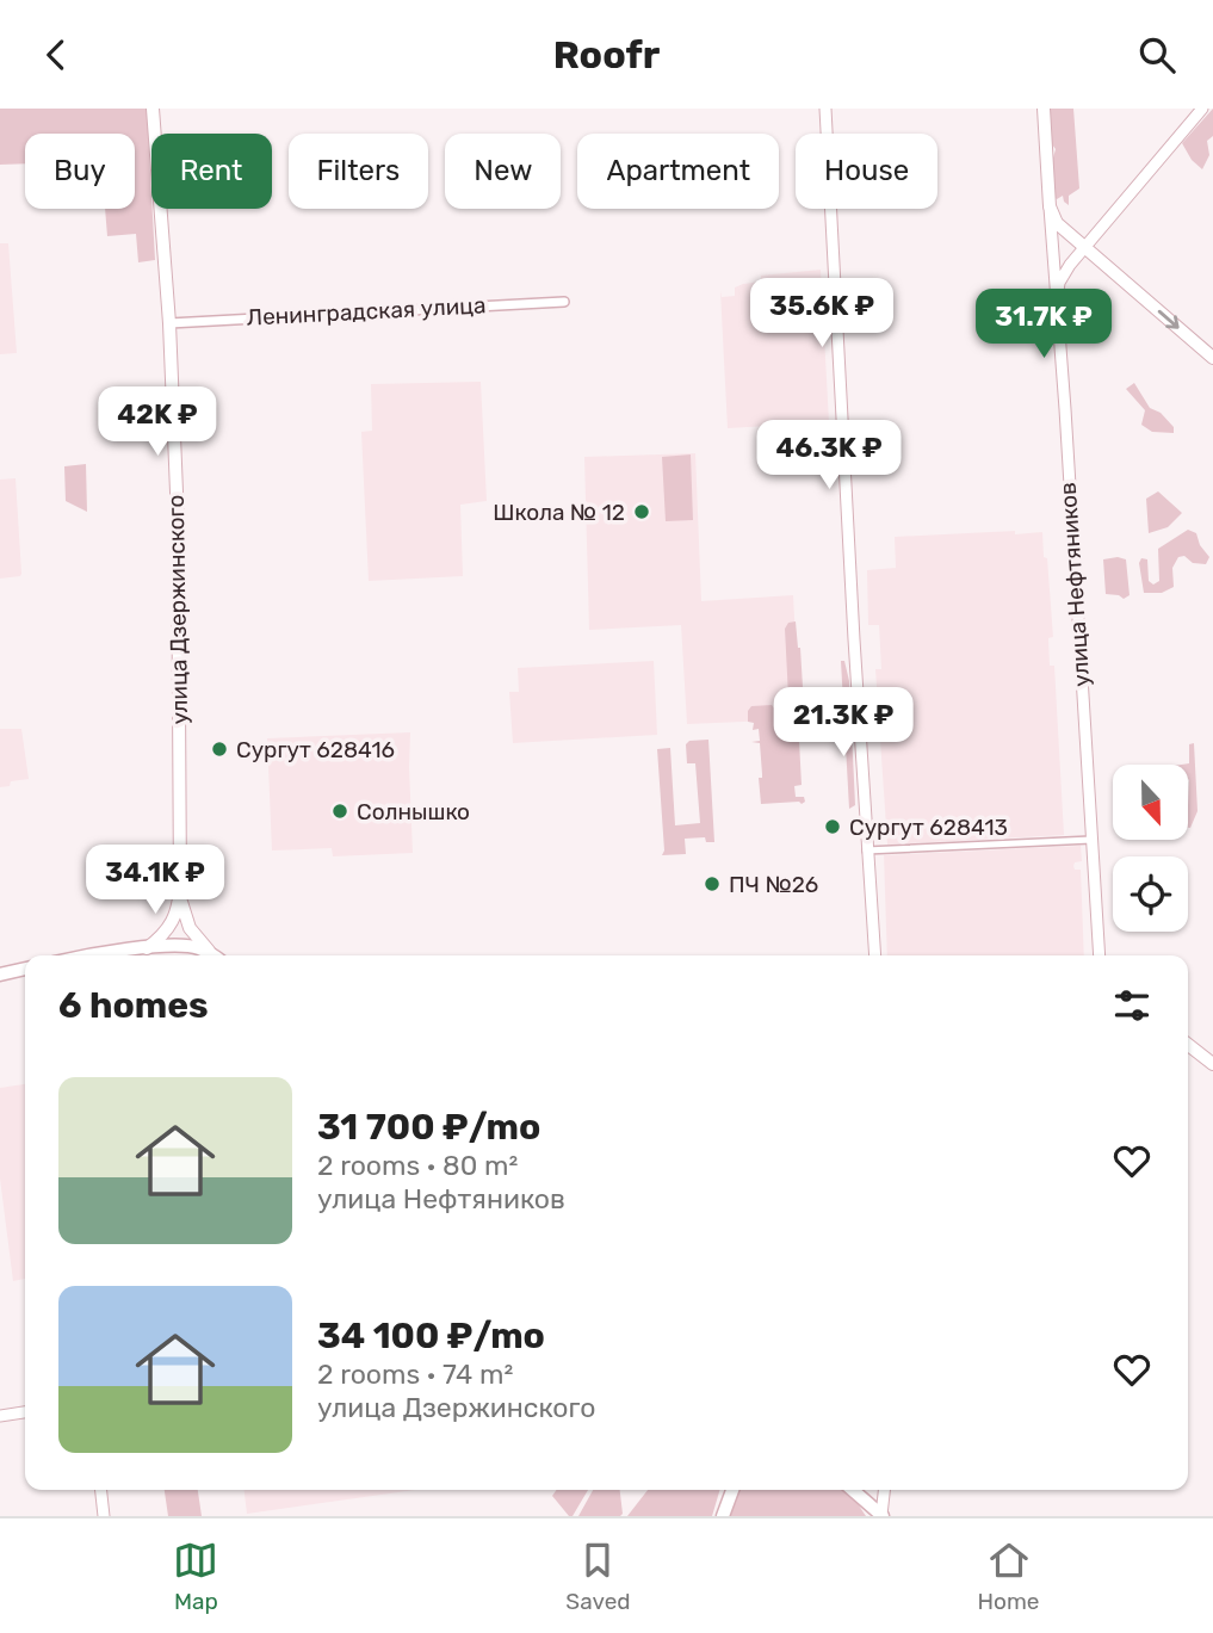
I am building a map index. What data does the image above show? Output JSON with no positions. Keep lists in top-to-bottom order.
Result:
{
  "streets": {
    "main road": ["улица Дзержинского"],
    "street": ["Ленинградская улица", "улица Нефтяников"]
  },
  "crossings": [
    ["Ленинградская улица", "улица Дзержинского"]
  ],
  "places": [
    "Школа № 12",
    "Сургут 628416",
    "Солнышко",
    "Сургут 628413",
    "ПЧ №26"
  ],
  "north": "bottom",
  "page": {
    "header": "Roofr",
    "chip": [
      "Buy",
      "Rent",
      "Filters",
      "New",
      "Apartment",
      "House"
    ],
    "price": [
      "35.6K ₽",
      "31.7K ₽",
      "42K ₽",
      "46.3K ₽",
      "21.3K ₽",
      "34.1K ₽"
    ],
    "heading": "6 homes",
    "list": [
      {
        "name": "31 700 ₽/mo",
        "note": "2 rooms · 80 m² · улица Нефтяников"
      },
      {
        "name": "34 100 ₽/mo",
        "note": "2 rooms · 74 m² · улица Дзержинского"
      }
    ],
    "tabs": ["Map", "Saved", "Home"]
  }
}
